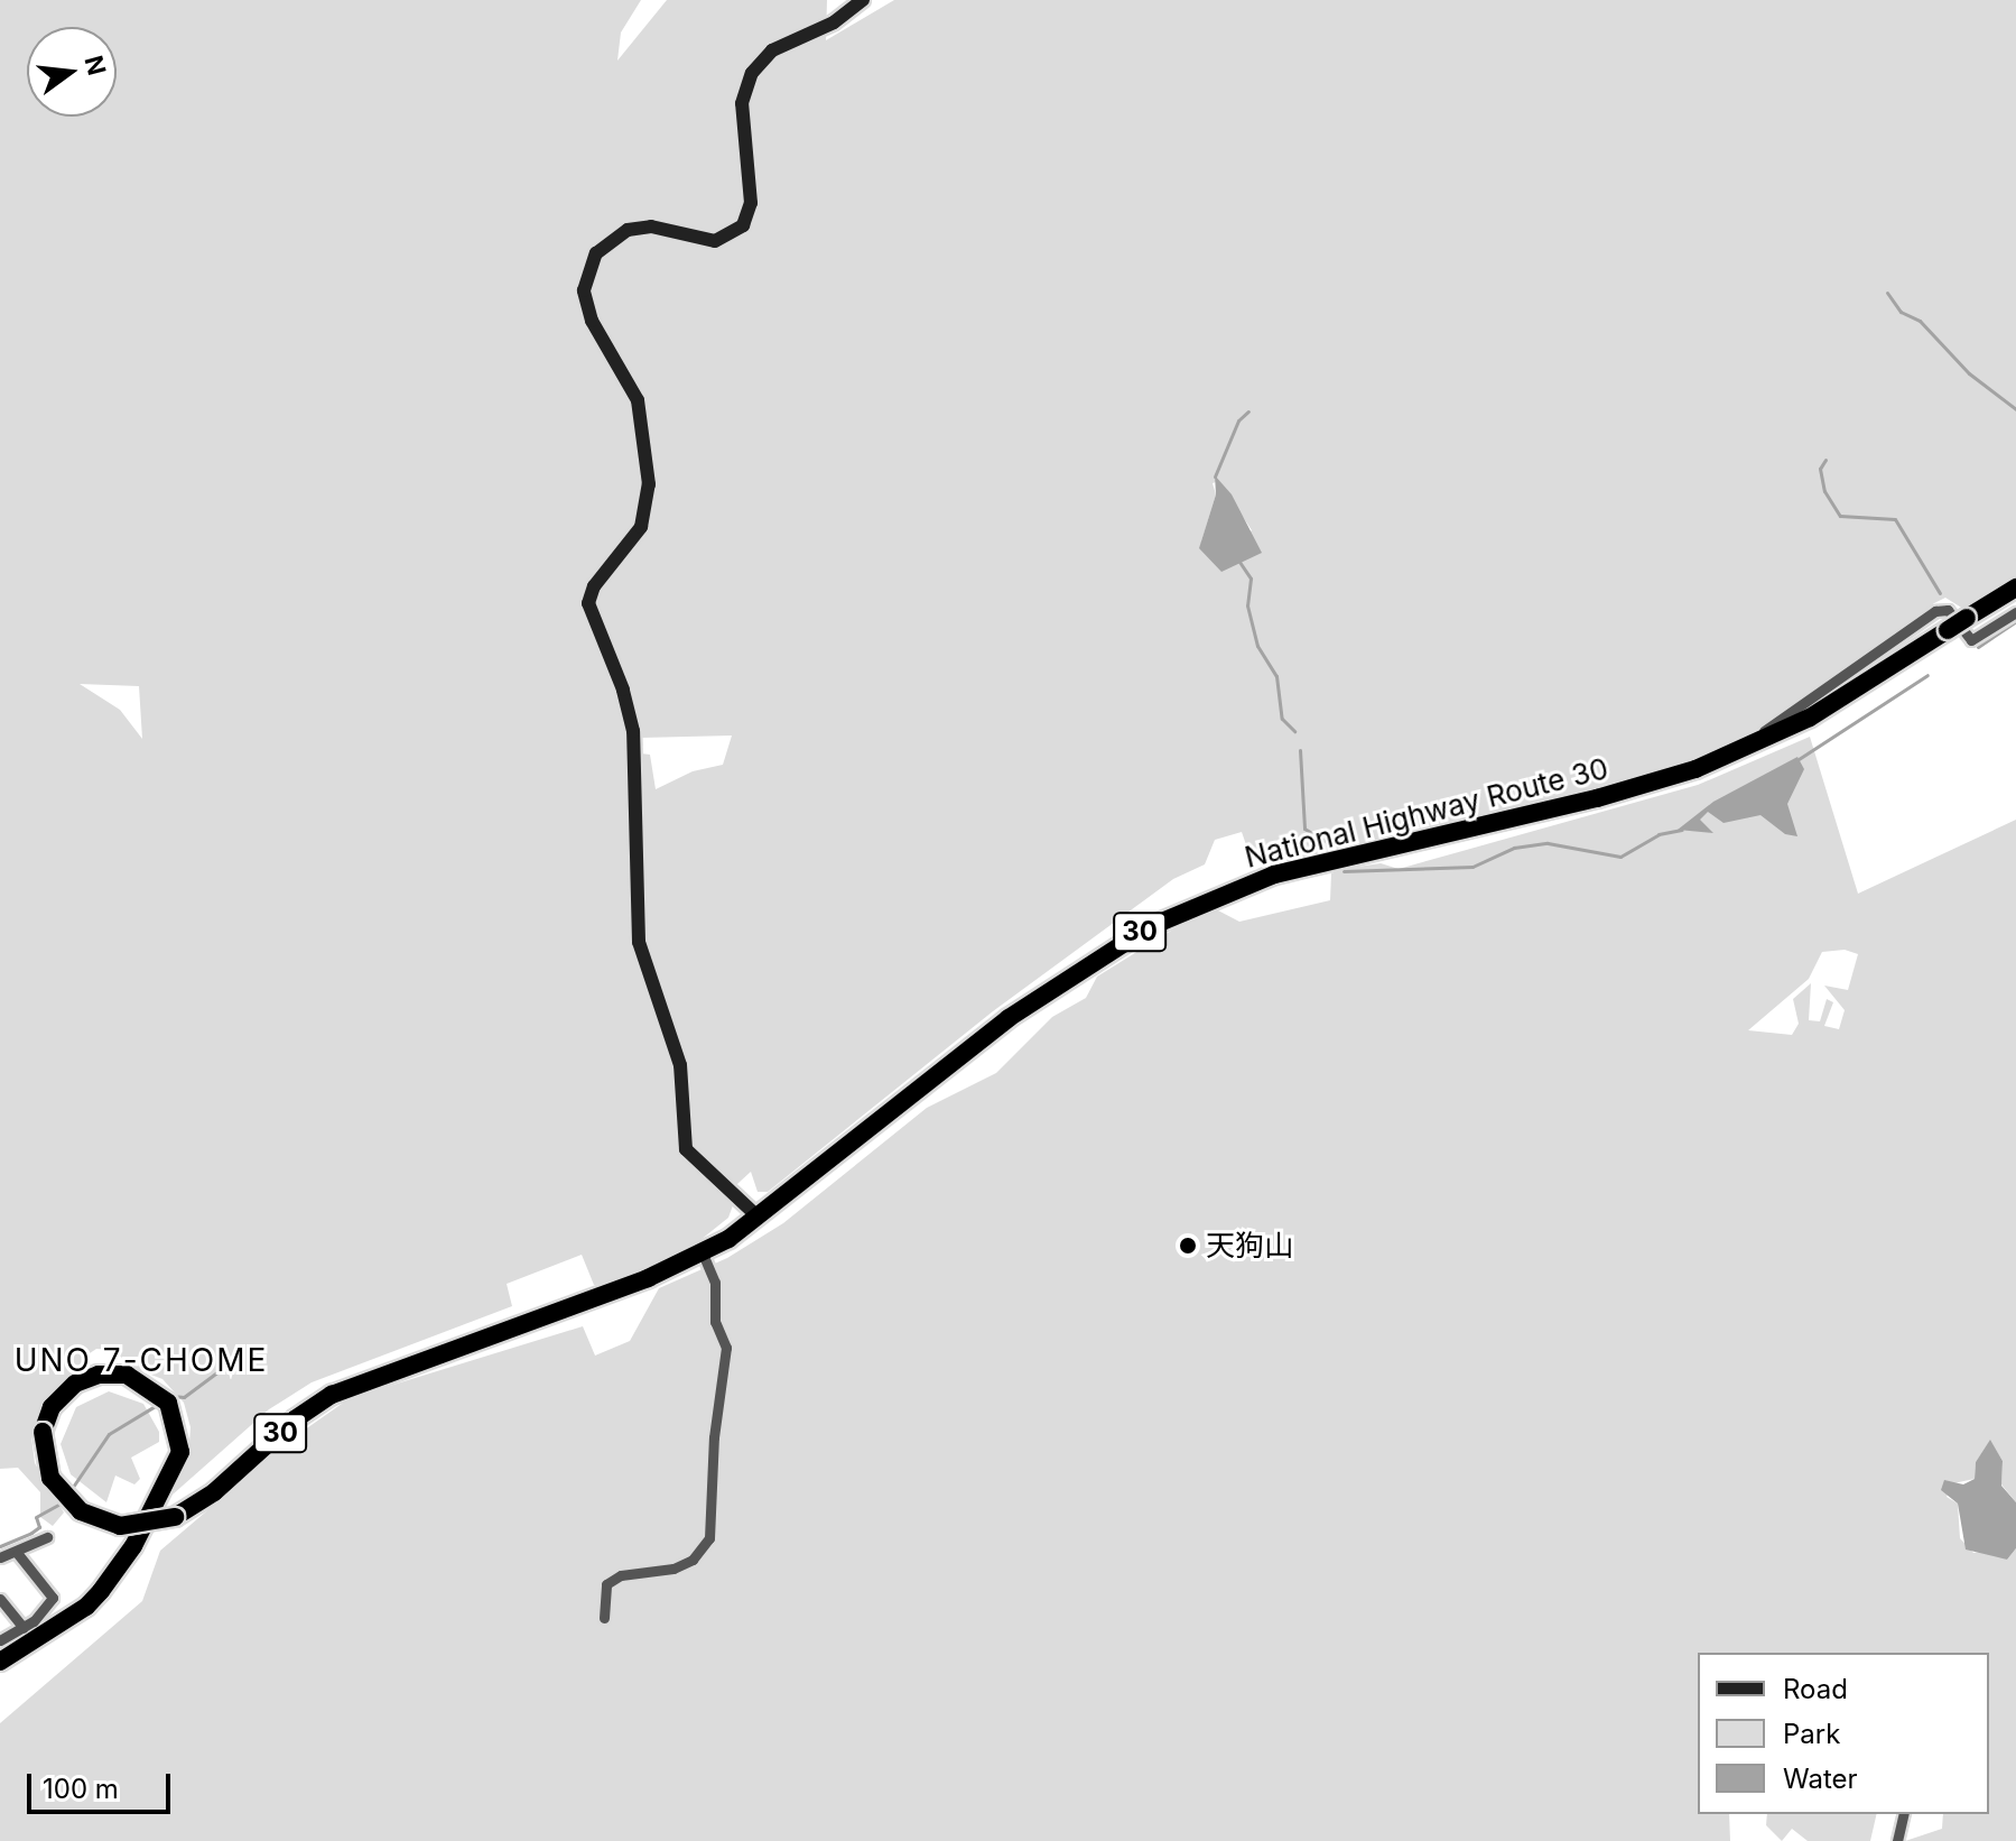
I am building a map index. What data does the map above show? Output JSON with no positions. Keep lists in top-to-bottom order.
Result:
{
  "streets": {
    "highway": ["National Highway Route 30", "30"]
  },
  "districts": ["UNO 7-CHOME"],
  "places": ["天狗山"],
  "legend": ["Road", "Park", "Water"],
  "scale_bar": "100 m",
  "north": "right"
}
